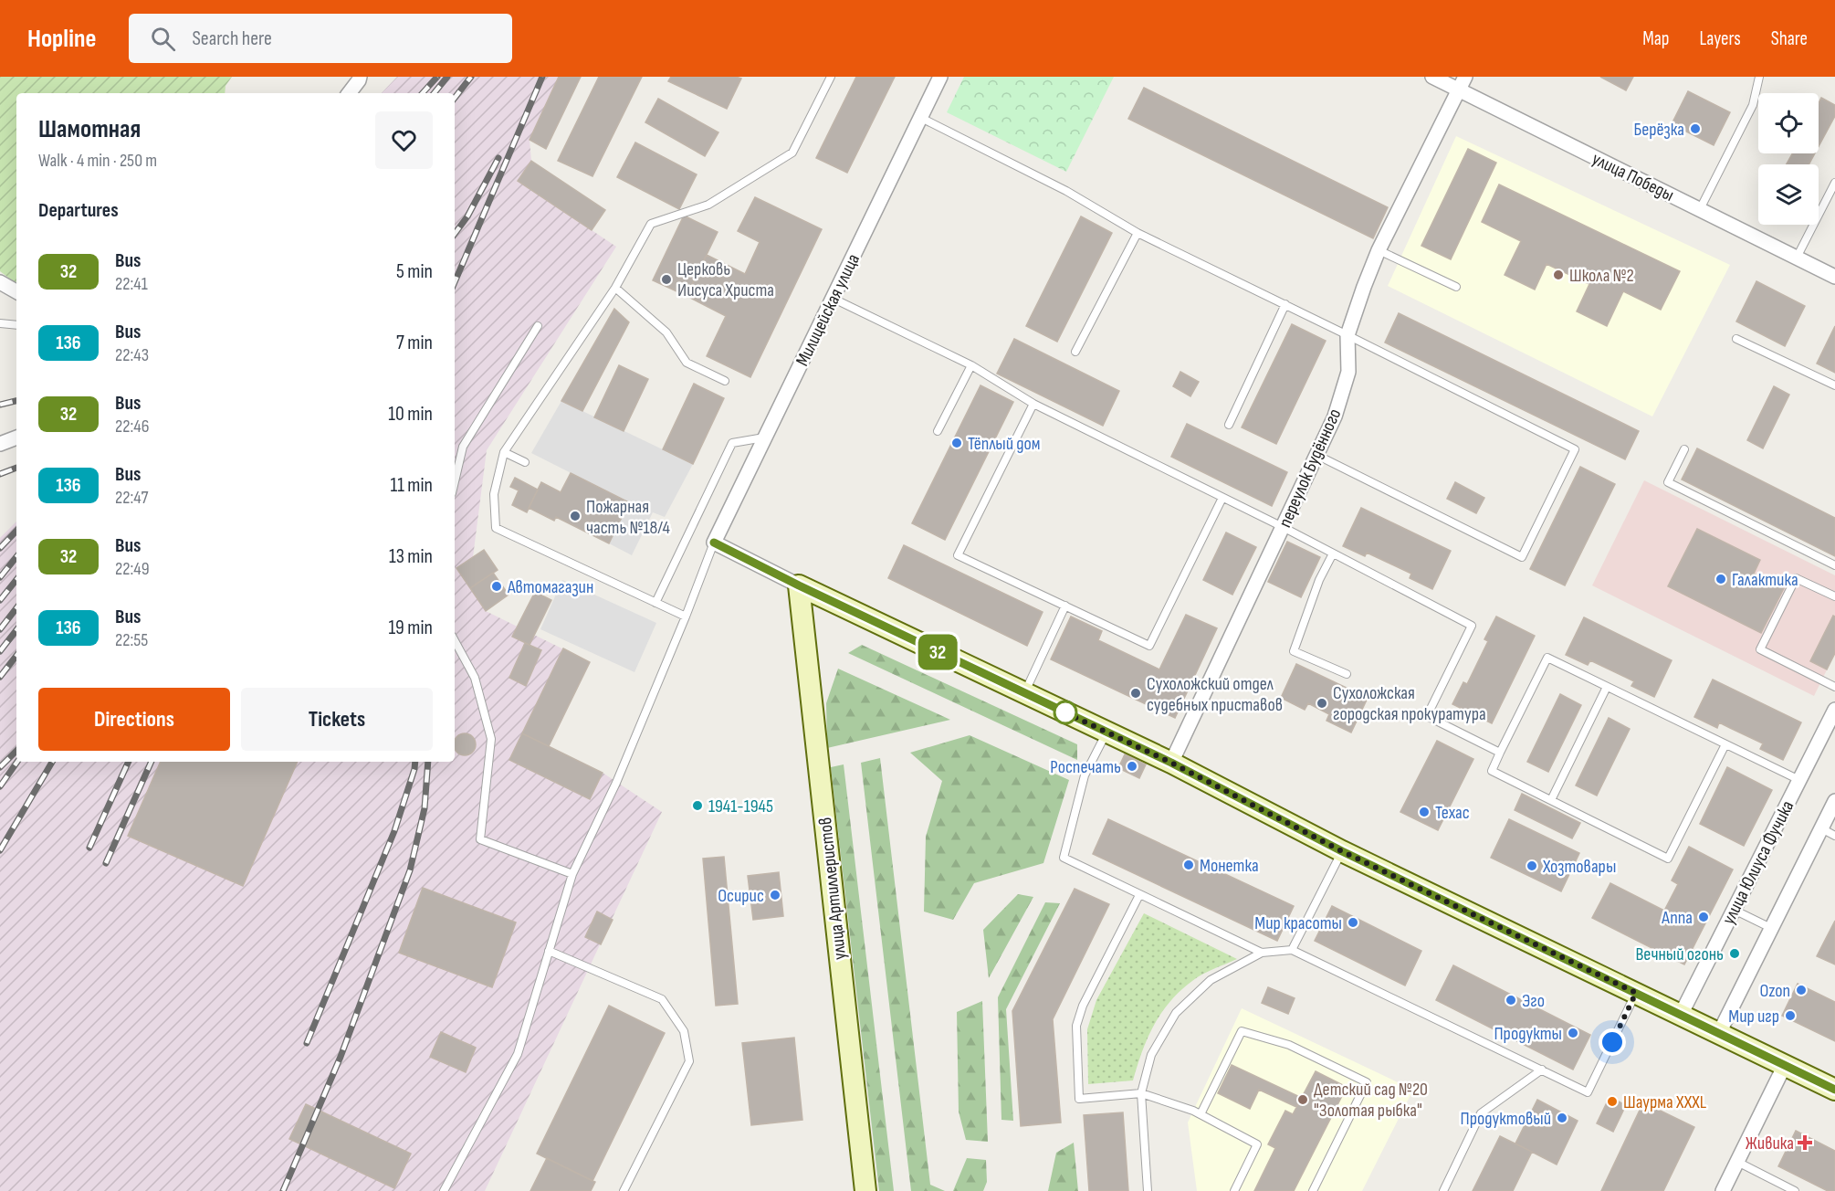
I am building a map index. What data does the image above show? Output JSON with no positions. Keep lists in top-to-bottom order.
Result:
{
  "streets": {
    "street": [
      "улица Победы",
      "Милицейская улица",
      "переулок Будённого",
      "улица Юлиуса Фучика",
      "улица Артиллеристов"
    ]
  },
  "crossings": [
    ["улица Победы", "переулок Будённого"]
  ],
  "places": {
    "other": [
      "Берёзка",
      "Школа №2",
      "Церковь Иисуса Христа",
      "Тёплый дом",
      "Пожарная часть №18/4",
      "Галактика",
      "Автомагазин",
      "Сухоложский отдел судебных приставов",
      "Сухоложская городская прокуратура",
      "Роспечать",
      "1941-1945",
      "Техас",
      "Монетка",
      "Хозтовары",
      "Осирис",
      "Anna",
      "Мир красоты",
      "Вечный огонь",
      "Ozon",
      "Эго",
      "Мир игр",
      "Продукты",
      "Детский сад №20 \"Золотая рыбка\"",
      "Шаурма XXXL",
      "Продуктовый"
    ],
    "health": ["Живика"]
  },
  "lines": ["bus line 32"],
  "page": {
    "header": "Hopline",
    "search": "Search here",
    "nav": ["Map", "Layers", "Share"],
    "on_map": "32",
    "heading": [
      ["Шамотная", "Walk · 4 min · 250 m"],
      "Departures"
    ],
    "list": [
      {
        "mark": "32",
        "name": "Bus",
        "note": "22:41",
        "value": "5 min"
      },
      {
        "mark": "136",
        "name": "Bus",
        "note": "22:43",
        "value": "7 min"
      },
      {
        "mark": "32",
        "name": "Bus",
        "note": "22:46",
        "value": "10 min"
      },
      {
        "mark": "136",
        "name": "Bus",
        "note": "22:47",
        "value": "11 min"
      },
      {
        "mark": "32",
        "name": "Bus",
        "note": "22:49",
        "value": "13 min"
      },
      {
        "mark": "136",
        "name": "Bus",
        "note": "22:55",
        "value": "19 min"
      }
    ],
    "buttons": ["Directions", "Tickets"]
  }
}
